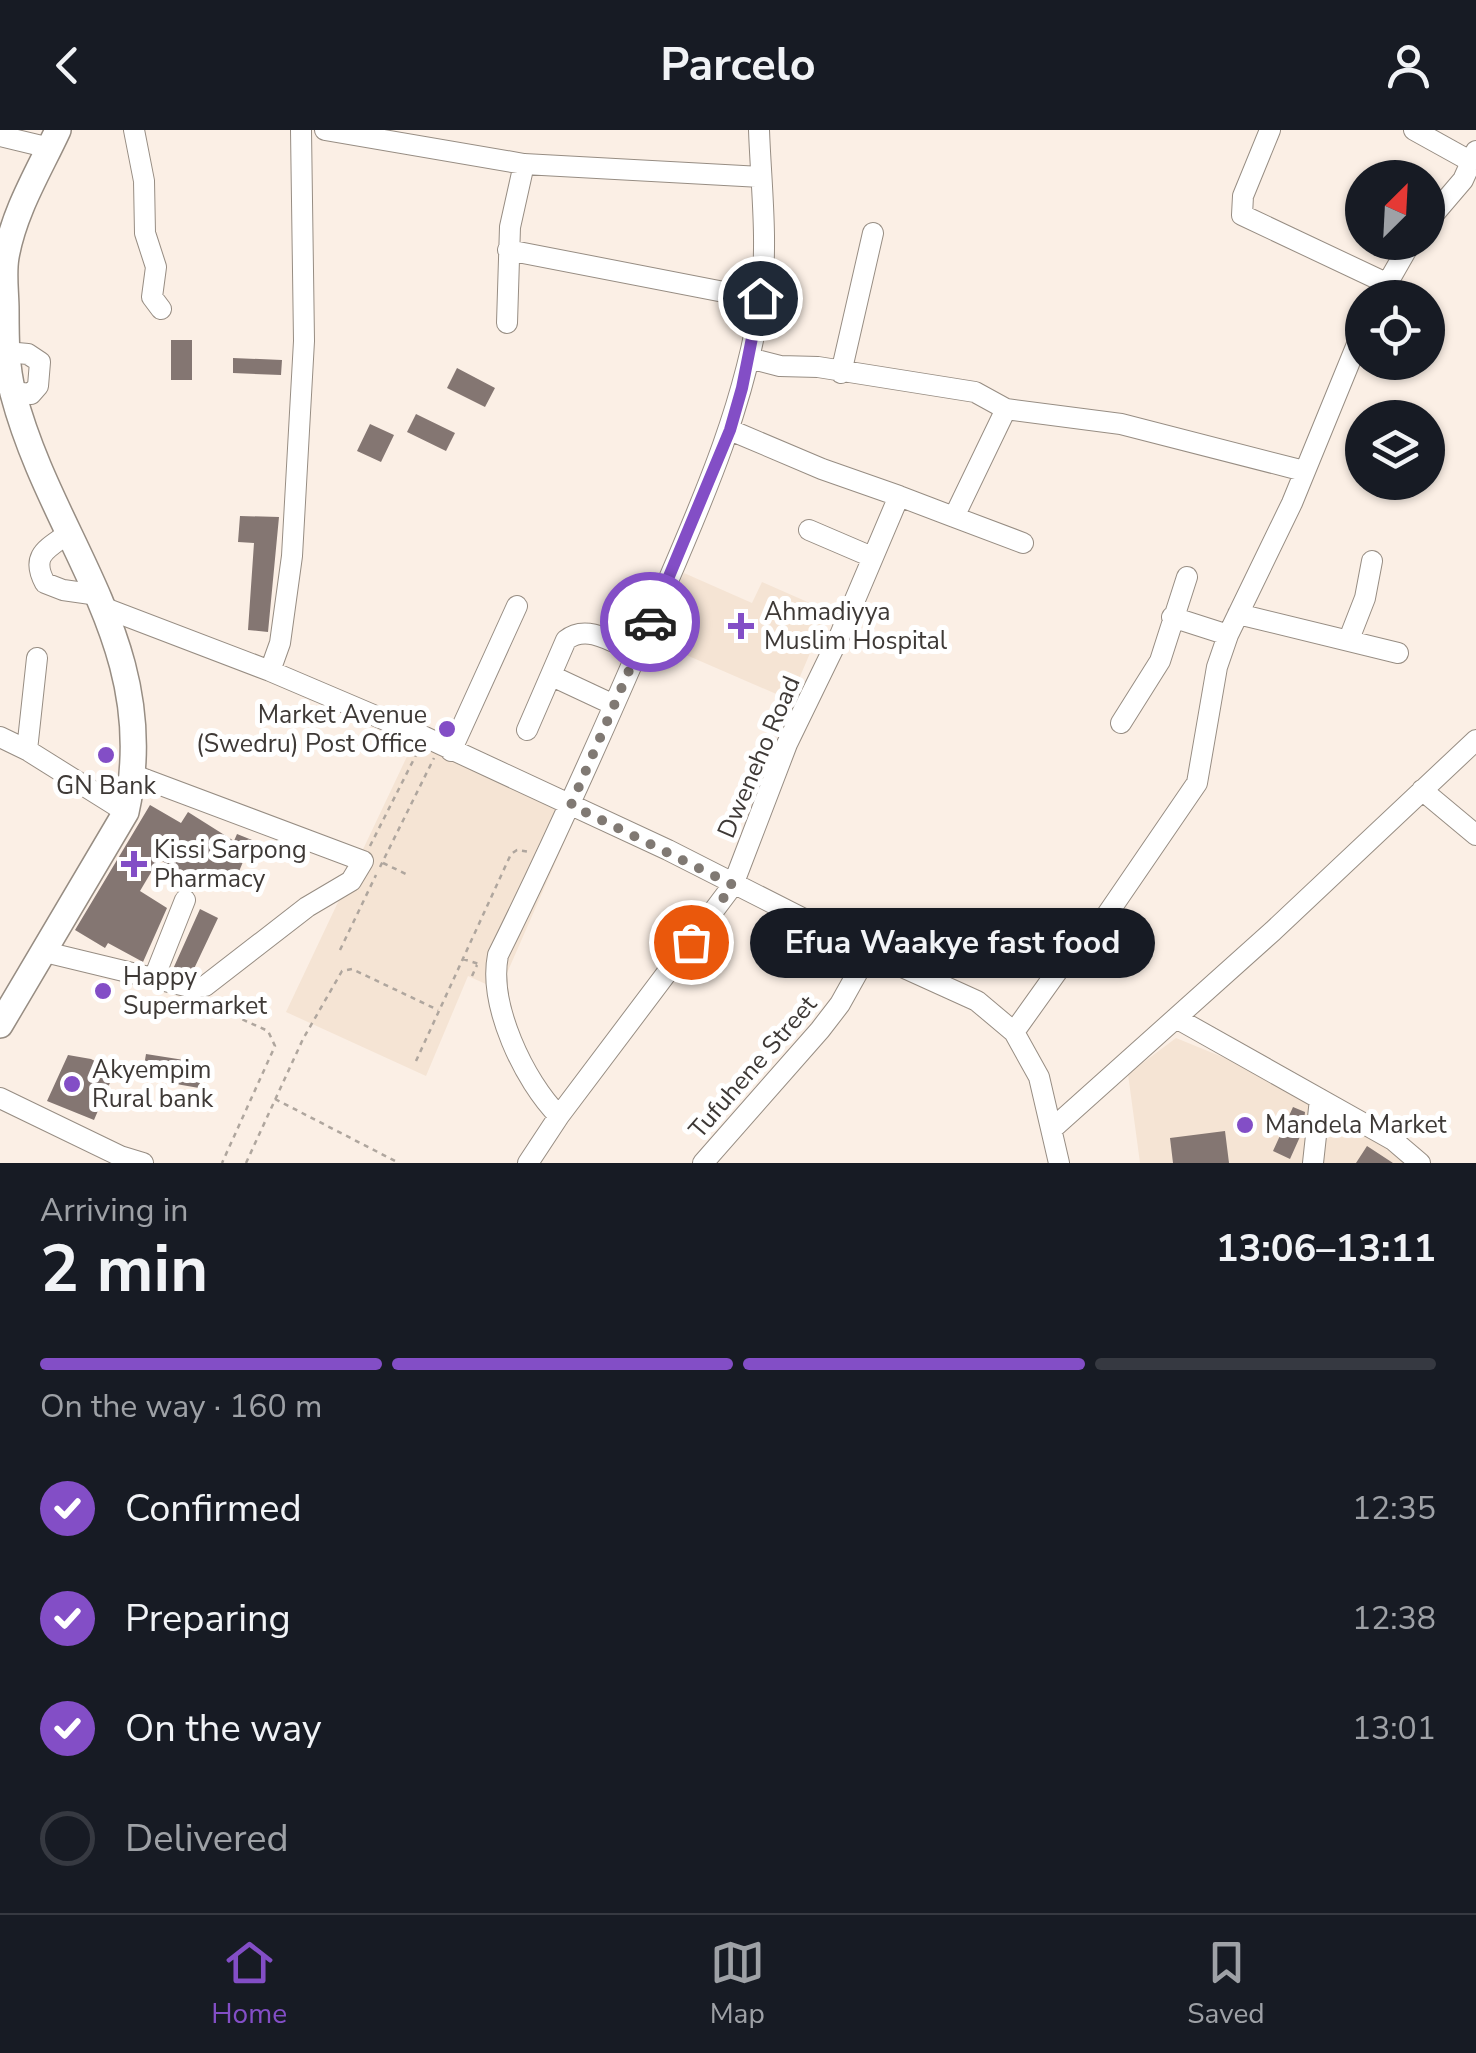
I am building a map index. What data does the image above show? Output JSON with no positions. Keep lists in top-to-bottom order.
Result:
{
  "streets": {
    "street": ["Dweneho Road", "Tufuhene Street"]
  },
  "places": {
    "health": ["Ahmadiyya Muslim Hospital", "Kissi Sarpong Pharmacy"],
    "other": [
      "Market Avenue (Swedru) Post Office",
      "GN Bank",
      "Efua Waakye fast food",
      "Happy Supermarket",
      "Akyempim Rural bank",
      "Mandela Market"
    ]
  },
  "north": "top right",
  "page": {
    "header": "Parcelo",
    "bubble": "Efua Waakye fast food",
    "heading": ["2 min", "Arriving in", "13:06–13:11"],
    "bar": "On the way · 160 m",
    "list": [
      ["Confirmed", "12:35"],
      ["Preparing", "12:38"],
      ["On the way", "13:01"],
      "Delivered"
    ],
    "tabs": ["Home", "Map", "Saved"]
  }
}
